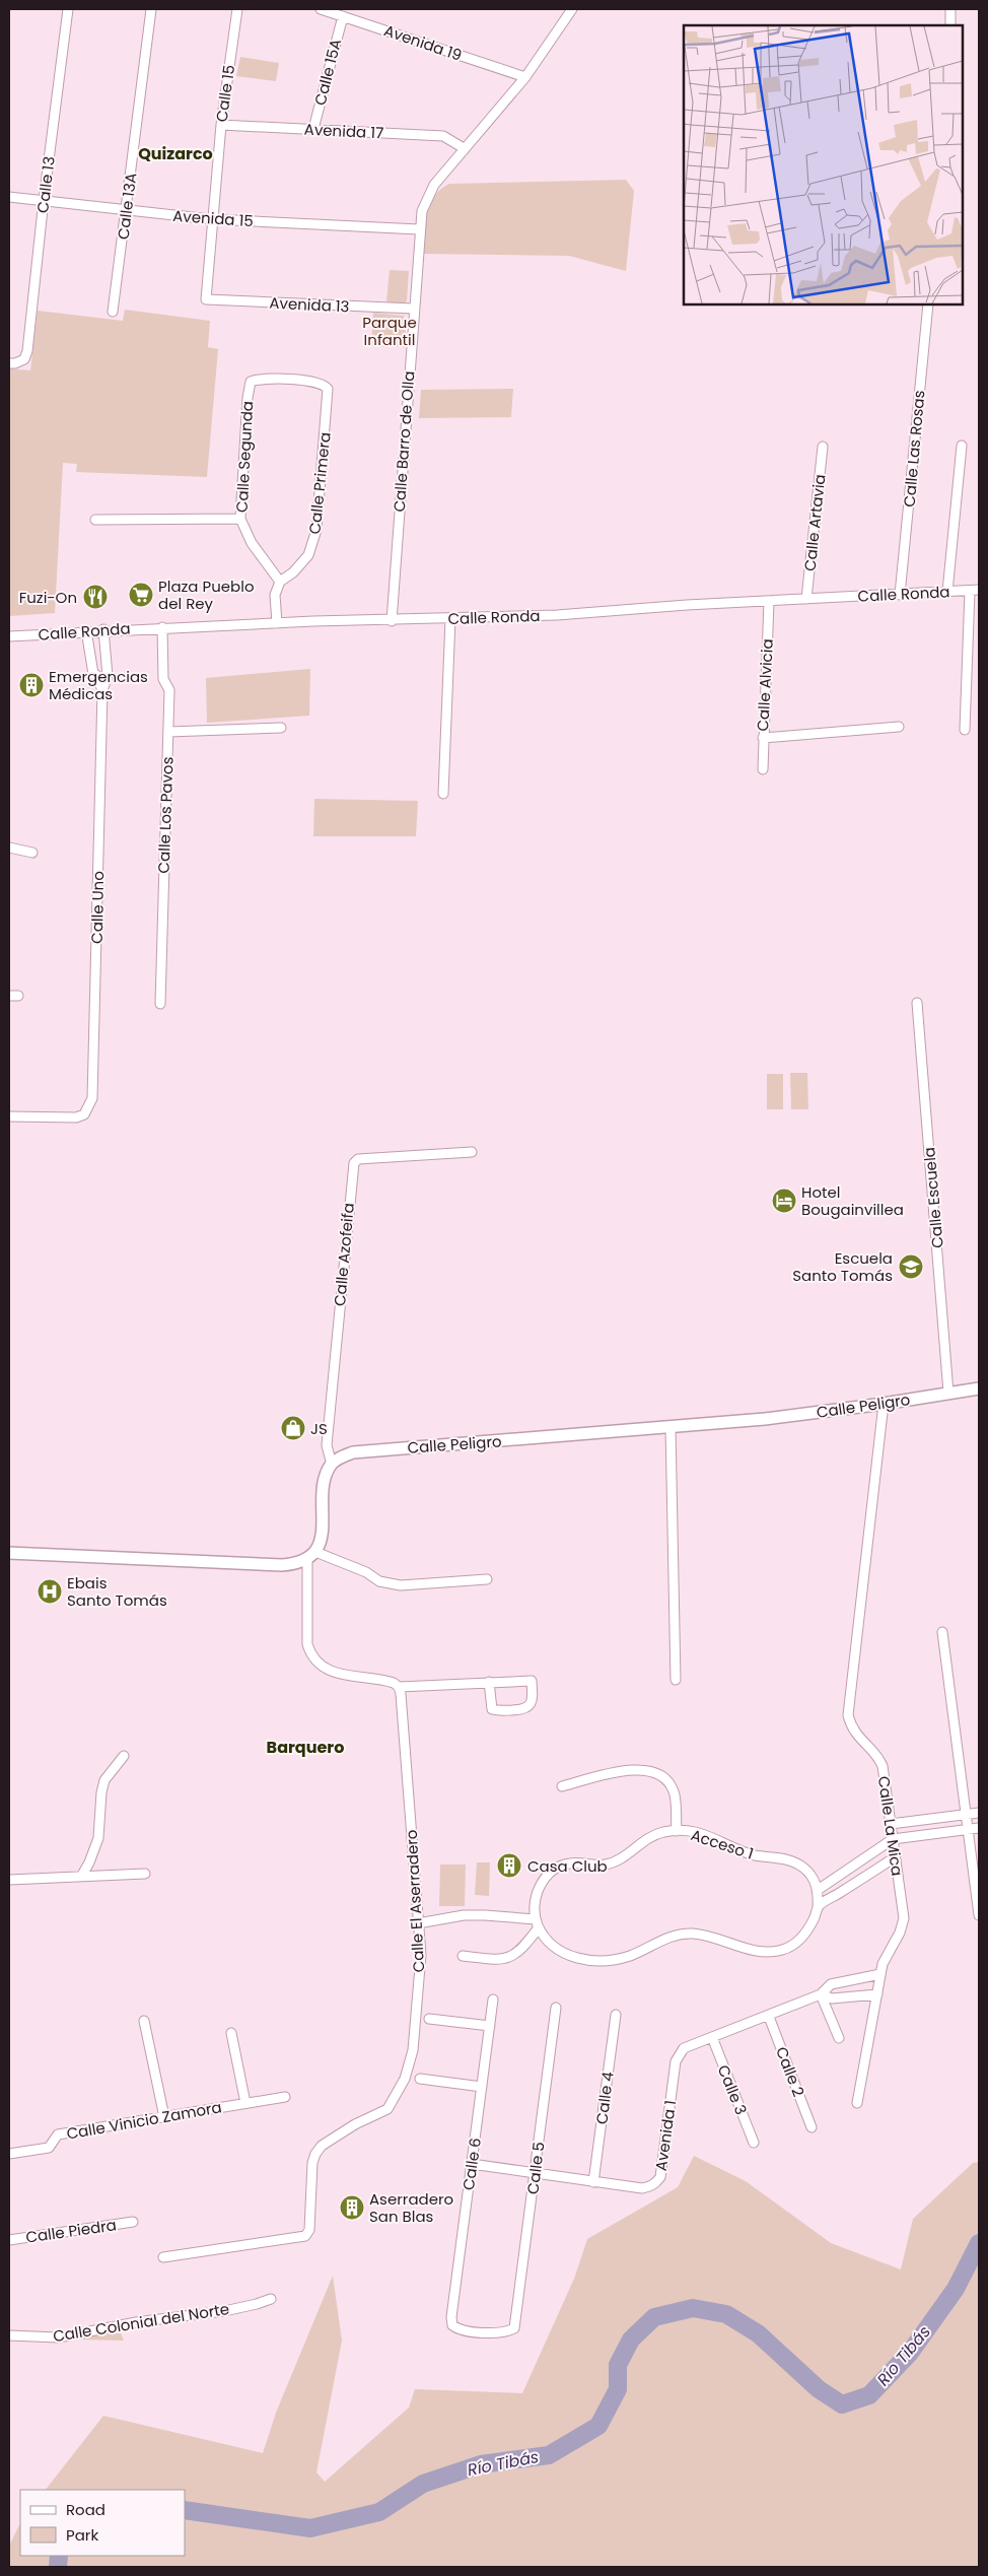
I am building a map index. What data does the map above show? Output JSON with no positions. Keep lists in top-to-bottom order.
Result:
{
  "streets": {
    "main road": ["Calle Peligro"],
    "street": [
      "Avenida 19",
      "Calle 15A",
      "Calle 15",
      "Avenida 17",
      "Calle 13",
      "Calle 13A",
      "Avenida 15",
      "Avenida 13",
      "Calle Barro de Olla",
      "Calle Las Rosas",
      "Calle Segunda",
      "Calle Primera",
      "Calle Artavia",
      "Calle Ronda",
      "Calle Alvicia",
      "Calle Los Pavos",
      "Calle Uno",
      "Calle Escuela",
      "Calle Azofeifa",
      "Calle La Mica",
      "Acceso 1",
      "Calle El Aserradero",
      "Calle 2",
      "Calle 3",
      "Calle 4",
      "Calle Vinicio Zamora",
      "Avenida 1",
      "Calle 6",
      "Calle 5",
      "Calle Piedra",
      "Calle Colonial del Norte"
    ]
  },
  "crossings": [
    ["Avenida 19", "Calle 15A"],
    ["Avenida 19", "Calle Barro de Olla"],
    ["Calle 15A", "Avenida 17"],
    ["Calle 15", "Avenida 17"],
    ["Calle 15", "Avenida 15"],
    ["Calle 15", "Avenida 13"],
    ["Avenida 17", "Calle Barro de Olla"],
    ["Calle 13", "Avenida 15"],
    ["Calle 13A", "Avenida 15"],
    ["Avenida 15", "Calle Barro de Olla"],
    ["Avenida 13", "Calle Barro de Olla"],
    ["Calle Barro de Olla", "Calle Ronda"],
    ["Calle Las Rosas", "Calle Ronda"],
    ["Calle Segunda", "Calle Primera"],
    ["Calle Artavia", "Calle Ronda"],
    ["Calle Ronda", "Calle Alvicia"],
    ["Calle Ronda", "Calle Los Pavos"],
    ["Calle Ronda", "Calle Uno"],
    ["Calle Escuela", "Calle Peligro"],
    ["Calle Azofeifa", "Calle Peligro"],
    ["Calle Peligro", "Calle La Mica"],
    ["Calle La Mica", "Avenida 1"],
    ["Calle 2", "Avenida 1"],
    ["Calle 3", "Avenida 1"],
    ["Calle 4", "Avenida 1"],
    ["Avenida 1", "Calle 6"],
    ["Avenida 1", "Calle 5"],
    ["Calle 6", "Calle 5"]
  ],
  "districts": ["Quizarco", "Barquero"],
  "water": ["Río Tibás"],
  "parks": ["Parque Infantil"],
  "places": {
    "supermarket": ["Plaza Pueblo del Rey"],
    "restaurant": ["Fuzi-On"],
    "building": ["Emergencias Médicas", "Casa Club", "Aserradero San Blas"],
    "hotel": ["Hotel Bougainvillea"],
    "school or university": ["Escuela Santo Tomás"],
    "shop": ["JS"],
    "hospital": ["Ebais Santo Tomás"]
  },
  "legend": ["Road", "Park"]
}
